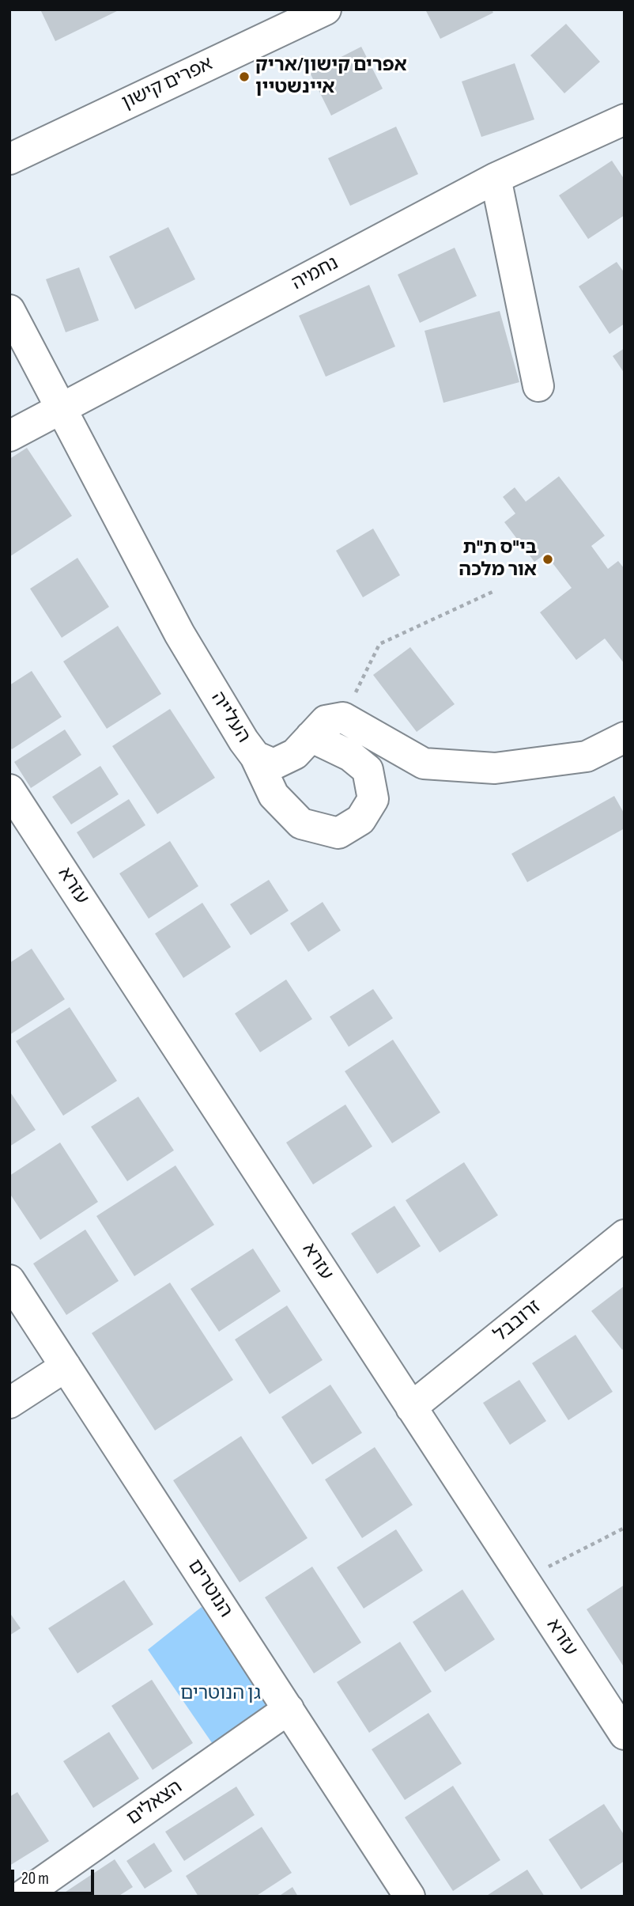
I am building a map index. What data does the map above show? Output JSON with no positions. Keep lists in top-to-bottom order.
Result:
{
  "streets": {
    "street": [
      "אפרים קישון",
      "נחמיה",
      "העלייה",
      "עזרא",
      "זרובבל",
      "הנוטרים",
      "הצאלים"
    ]
  },
  "crossings": [
    ["נחמיה", "העלייה"],
    ["עזרא", "זרובבל"],
    ["הנוטרים", "הצאלים"]
  ],
  "parks": ["גן הנוטרים"],
  "places": ["אפרים קישון/אריק איינשטיין", "בי\"ס ת\"ת אור מלכה"],
  "scale_bar": "20 m"
}
